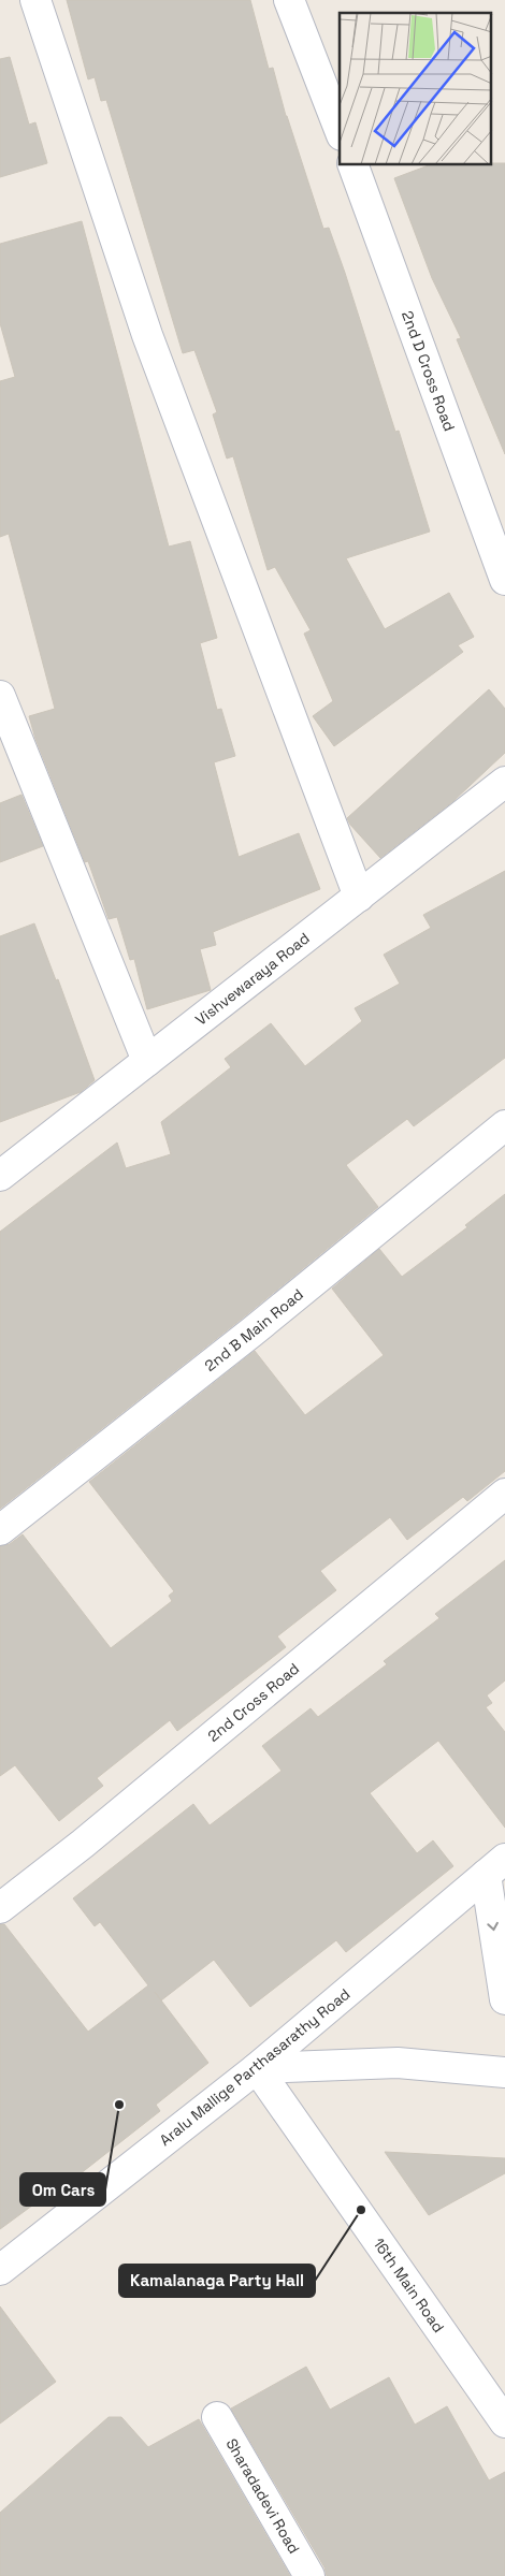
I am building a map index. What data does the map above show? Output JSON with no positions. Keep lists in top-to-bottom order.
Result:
{
  "streets": {
    "street": [
      "2nd D Cross Road",
      "Vishvewaraya Road",
      "2nd B Main Road",
      "2nd Cross Road",
      "Aralu Mallige Parthasarathy Road",
      "16th Main Road",
      "Sharadadevi Road"
    ]
  },
  "crossings": [
    ["Aralu Mallige Parthasarathy Road", "16th Main Road"]
  ],
  "places": ["Om Cars", "Kamalanaga Party Hall"]
}
